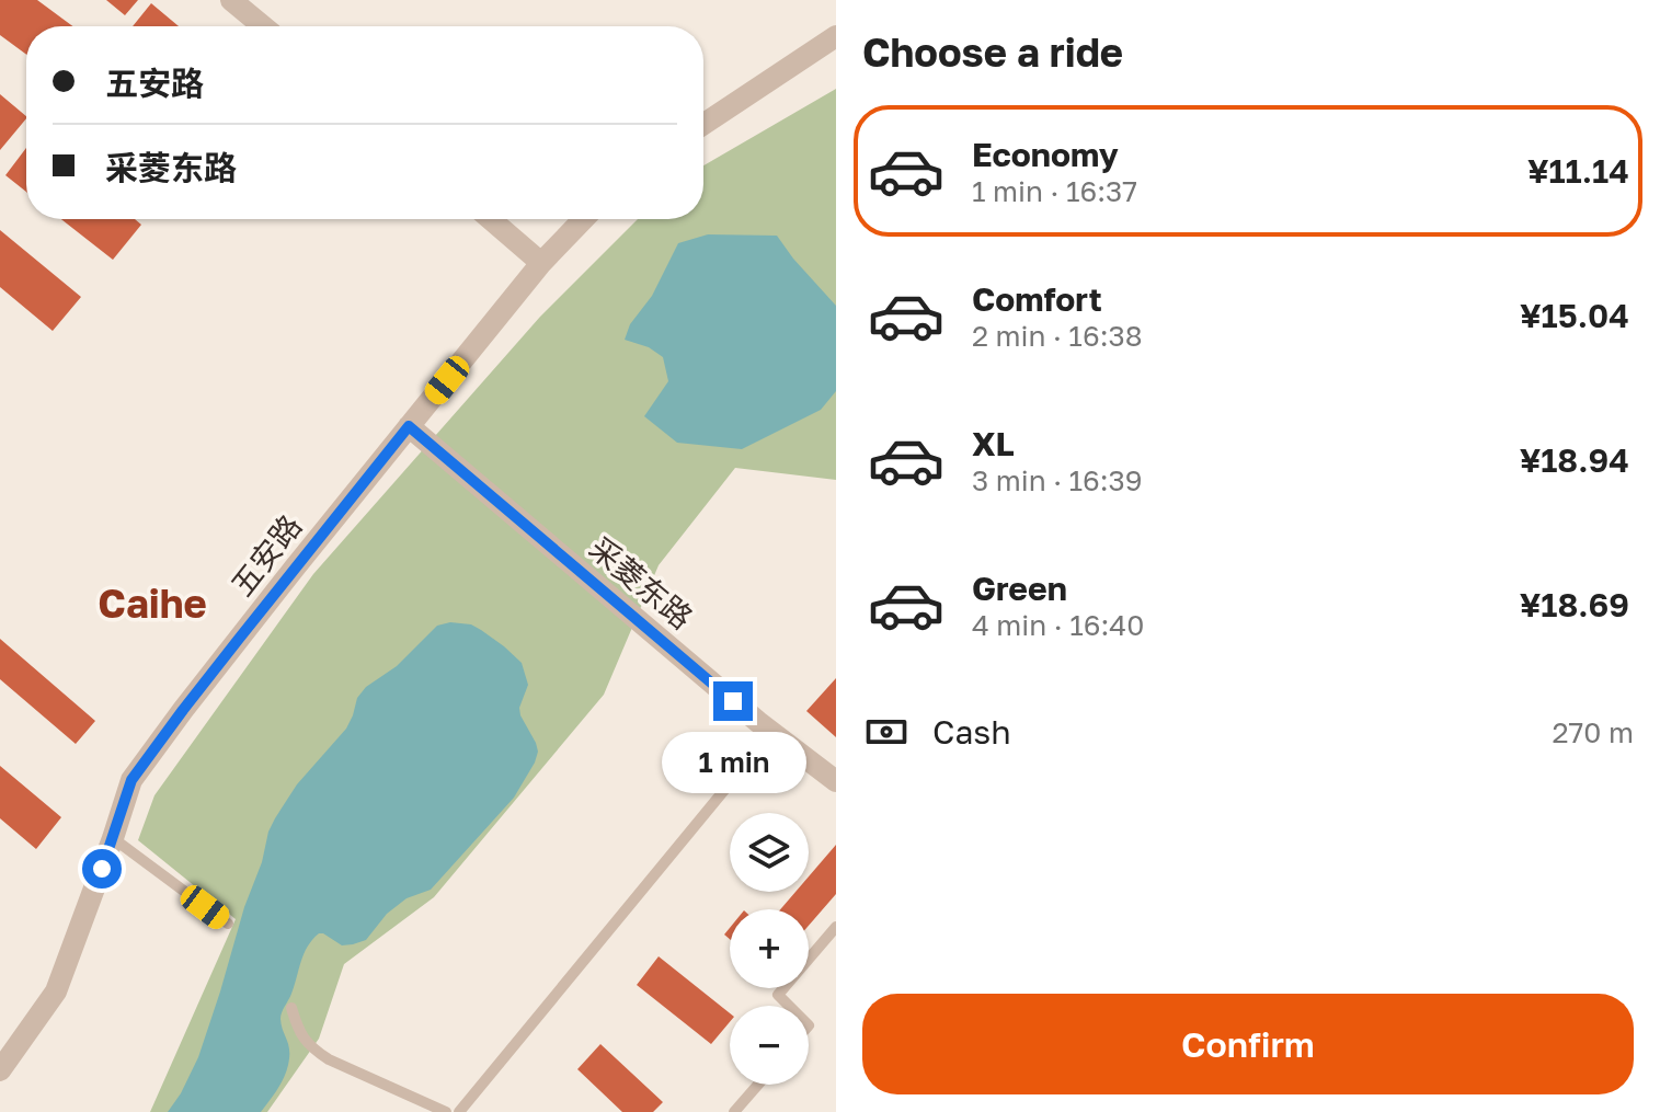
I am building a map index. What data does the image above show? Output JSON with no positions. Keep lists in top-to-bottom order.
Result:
{
  "streets": {
    "street": ["五安路", "采菱东路"]
  },
  "crossings": [
    ["五安路", "采菱东路"]
  ],
  "districts": ["Caihe"],
  "page": {
    "heading": "Choose a ride",
    "banner": ["五安路", "采菱东路"],
    "list": [
      {
        "name": "Economy",
        "note": "1 min · 16:37",
        "value": "¥11.14"
      },
      {
        "name": "Comfort",
        "note": "2 min · 16:38",
        "value": "¥15.04"
      },
      {
        "name": "XL",
        "note": "3 min · 16:39",
        "value": "¥18.94"
      },
      {
        "name": "Green",
        "note": "4 min · 16:40",
        "value": "¥18.69"
      }
    ],
    "pay": ["Cash", "270 m"],
    "bubble": "1 min",
    "map_buttons": ["+", "−"],
    "buttons": "Confirm"
  }
}
